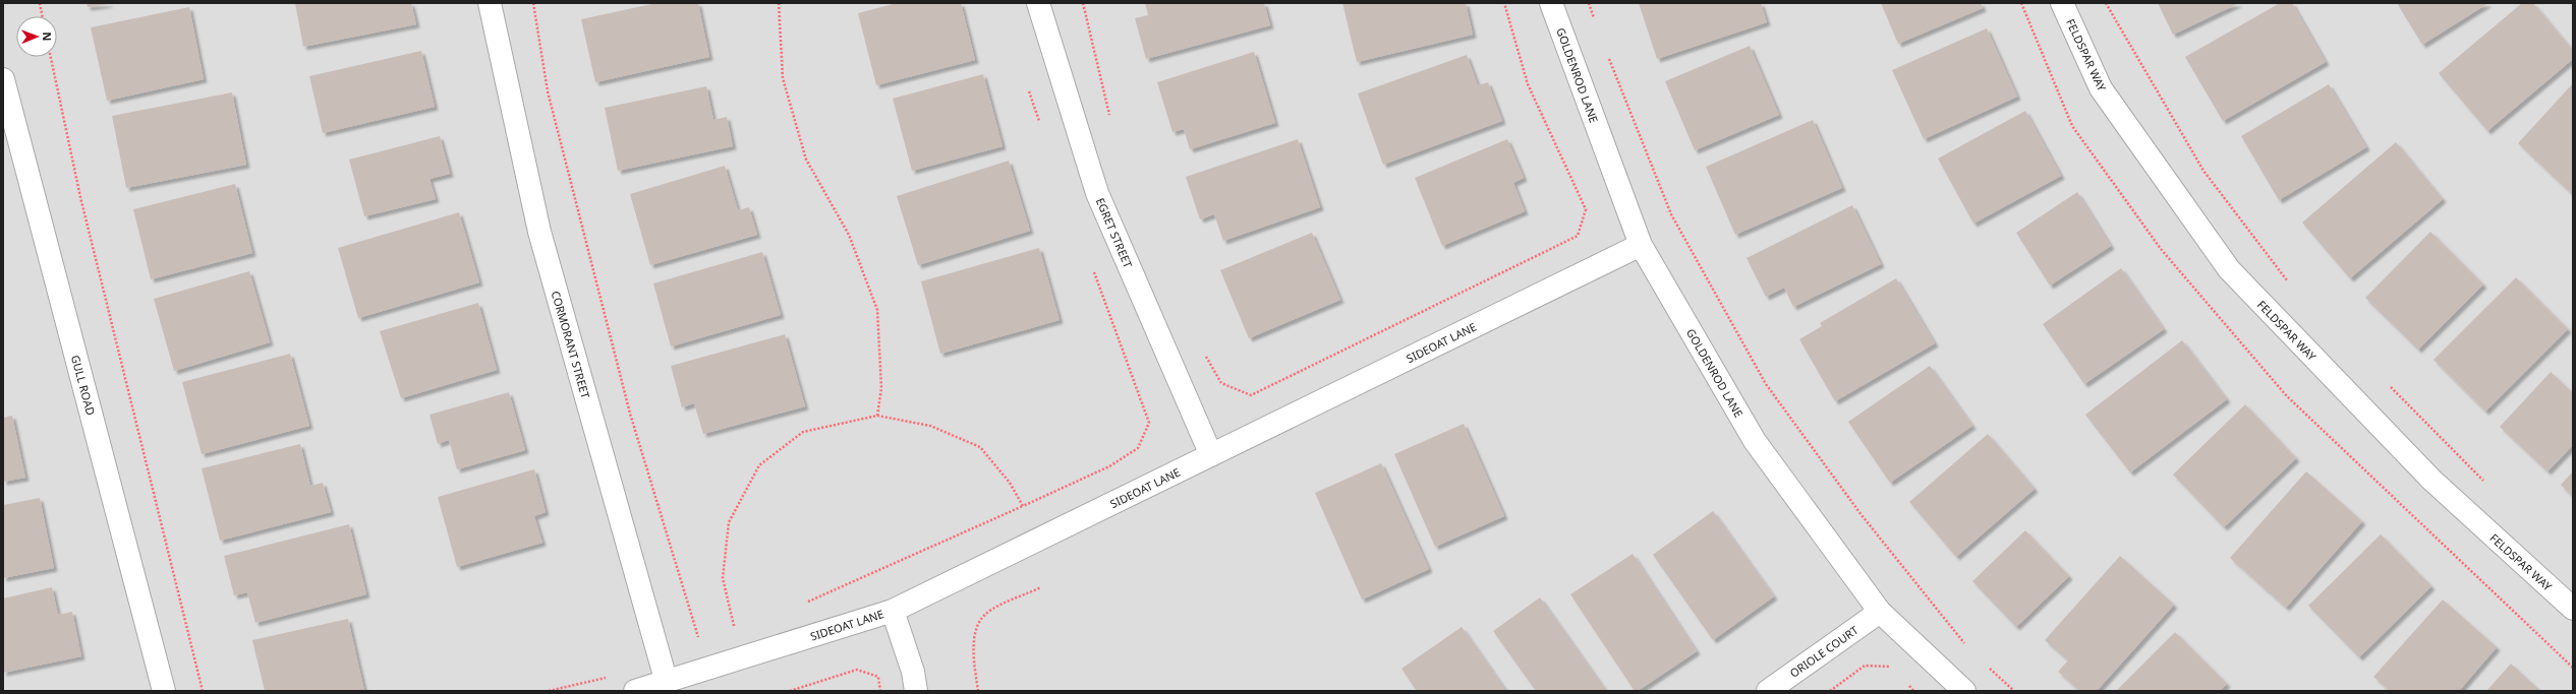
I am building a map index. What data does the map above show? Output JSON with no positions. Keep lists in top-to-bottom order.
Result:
{
  "streets": {
    "street": [
      "FELDSPAR WAY",
      "GOLDENROD LANE",
      "EGRET STREET",
      "SIDEOAT LANE",
      "CORMORANT STREET",
      "GULL ROAD",
      "ORIOLE COURT"
    ]
  },
  "crossings": [
    ["GOLDENROD LANE", "SIDEOAT LANE"],
    ["GOLDENROD LANE", "ORIOLE COURT"],
    ["EGRET STREET", "SIDEOAT LANE"],
    ["SIDEOAT LANE", "CORMORANT STREET"]
  ],
  "north": "right"
}
